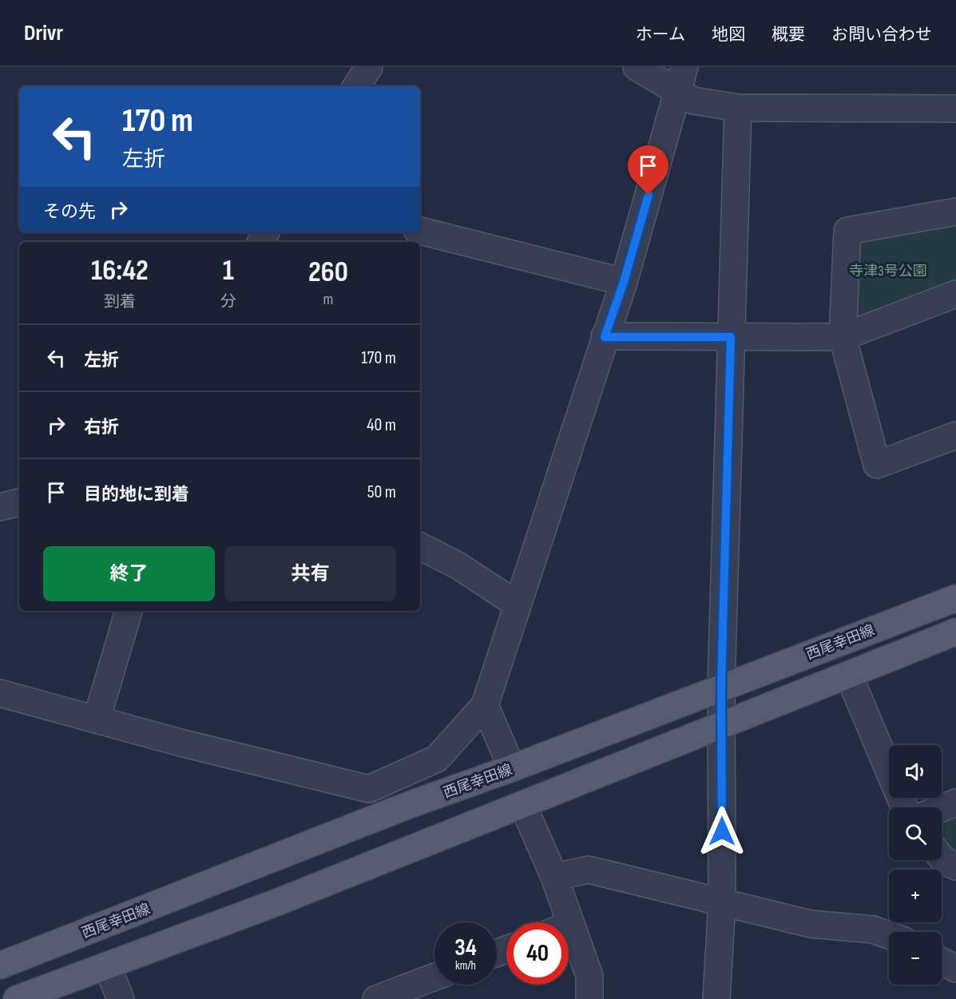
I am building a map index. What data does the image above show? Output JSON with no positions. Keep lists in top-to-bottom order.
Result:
{
  "streets": {
    "main road": ["西尾幸田線"]
  },
  "parks": ["寺津3号公園"],
  "page": {
    "header": "Drivr",
    "nav": [
      "ホーム",
      "地図",
      "概要",
      "お問い合わせ"
    ],
    "turn": ["170 m", "左折"],
    "then": "その先",
    "eta": [
      "16:42",
      "到着",
      "1",
      "分",
      "260",
      "m"
    ],
    "list": [
      {
        "name": "左折",
        "value": "170 m"
      },
      {
        "name": "右折",
        "value": "40 m"
      },
      {
        "name": "目的地に到着",
        "value": "50 m"
      }
    ],
    "buttons": ["終了", "共有"],
    "map_buttons": ["+", "−"],
    "speed": "34 km/h",
    "limit": "40"
  }
}
